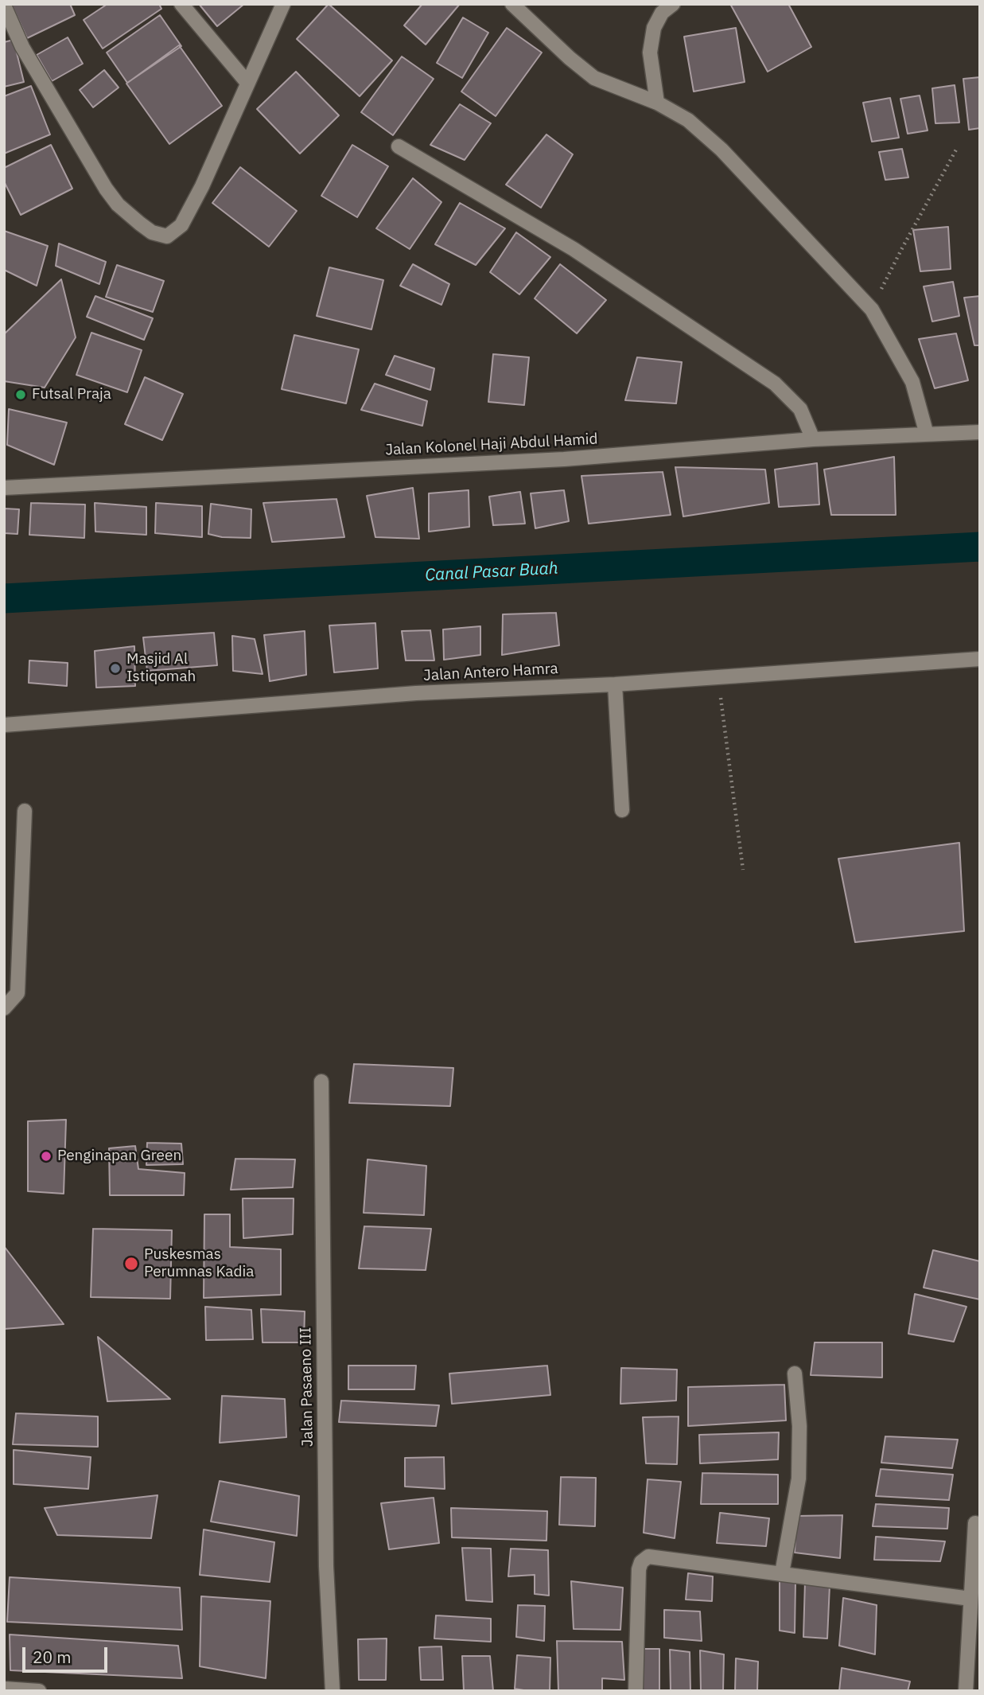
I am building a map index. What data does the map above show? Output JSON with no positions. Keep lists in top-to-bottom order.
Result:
{
  "streets": {
    "street": ["Jalan Kolonel Haji Abdul Hamid", "Jalan Antero Hamra", "Jalan Pasaeno III"]
  },
  "water": ["Canal Pasar Buah"],
  "places": [
    "Futsal Praja",
    "Masjid Al Istiqomah",
    "Penginapan Green",
    "Puskesmas Perumnas Kadia"
  ],
  "scale_bar": "20 m"
}
